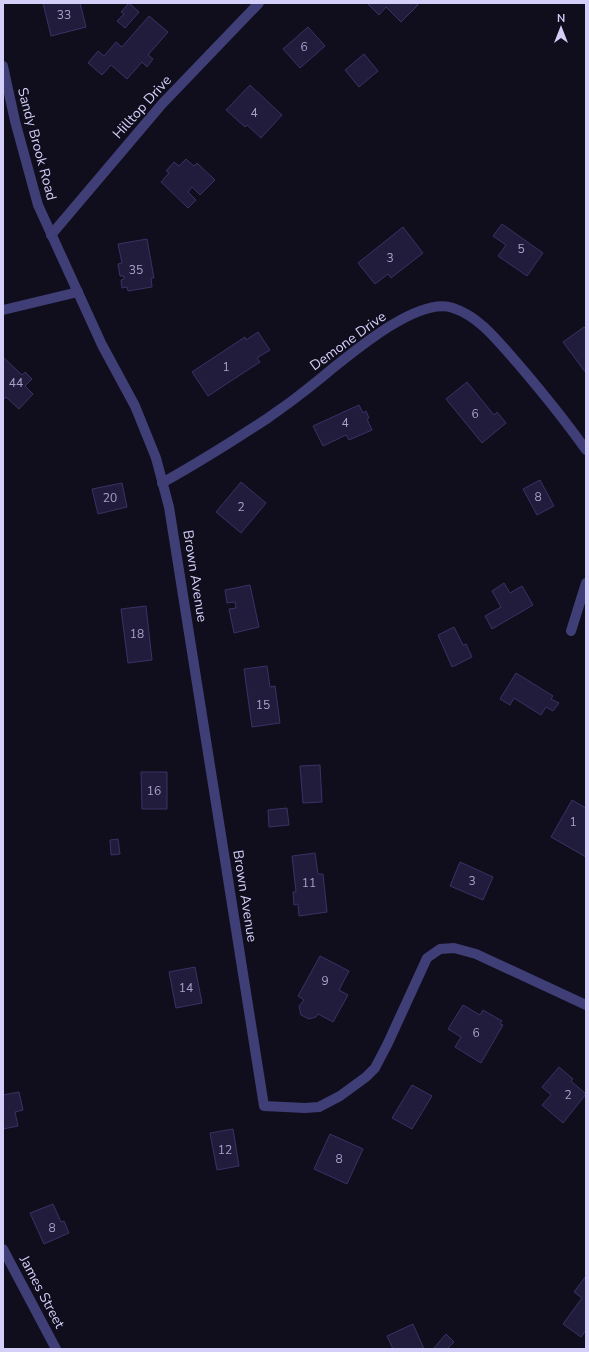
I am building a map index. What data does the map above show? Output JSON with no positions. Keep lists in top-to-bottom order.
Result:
{
  "streets": {
    "street": [
      "Hilltop Drive",
      "Sandy Brook Road",
      "Demone Drive",
      "Brown Avenue",
      "James Street"
    ]
  },
  "crossings": [
    ["Hilltop Drive", "Sandy Brook Road"],
    ["Sandy Brook Road", "Brown Avenue"],
    ["Demone Drive", "Brown Avenue"]
  ],
  "house_numbers": [
    "33",
    "6",
    "4",
    "5",
    "3",
    "35",
    "1",
    "44",
    "6",
    "4",
    "8",
    "20",
    "2",
    "18",
    "15",
    "16",
    "1",
    "3",
    "11",
    "9",
    "14",
    "6",
    "2",
    "12",
    "8",
    "8"
  ],
  "north": "top"
}
